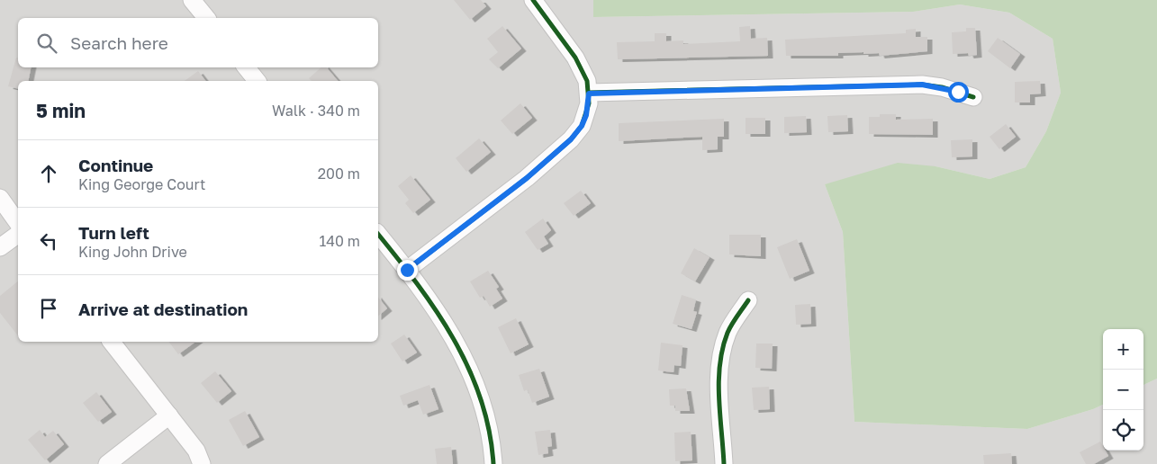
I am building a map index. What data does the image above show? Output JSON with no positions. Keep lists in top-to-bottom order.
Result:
{
  "page": {
    "search": "Search here",
    "heading": ["5 min", "Walk · 340 m"],
    "list": [
      ["Continue", "King George Court", "200 m"],
      ["Turn left", "King John Drive", "140 m"],
      "Arrive at destination"
    ],
    "map_buttons": ["+", "−"]
  }
}
